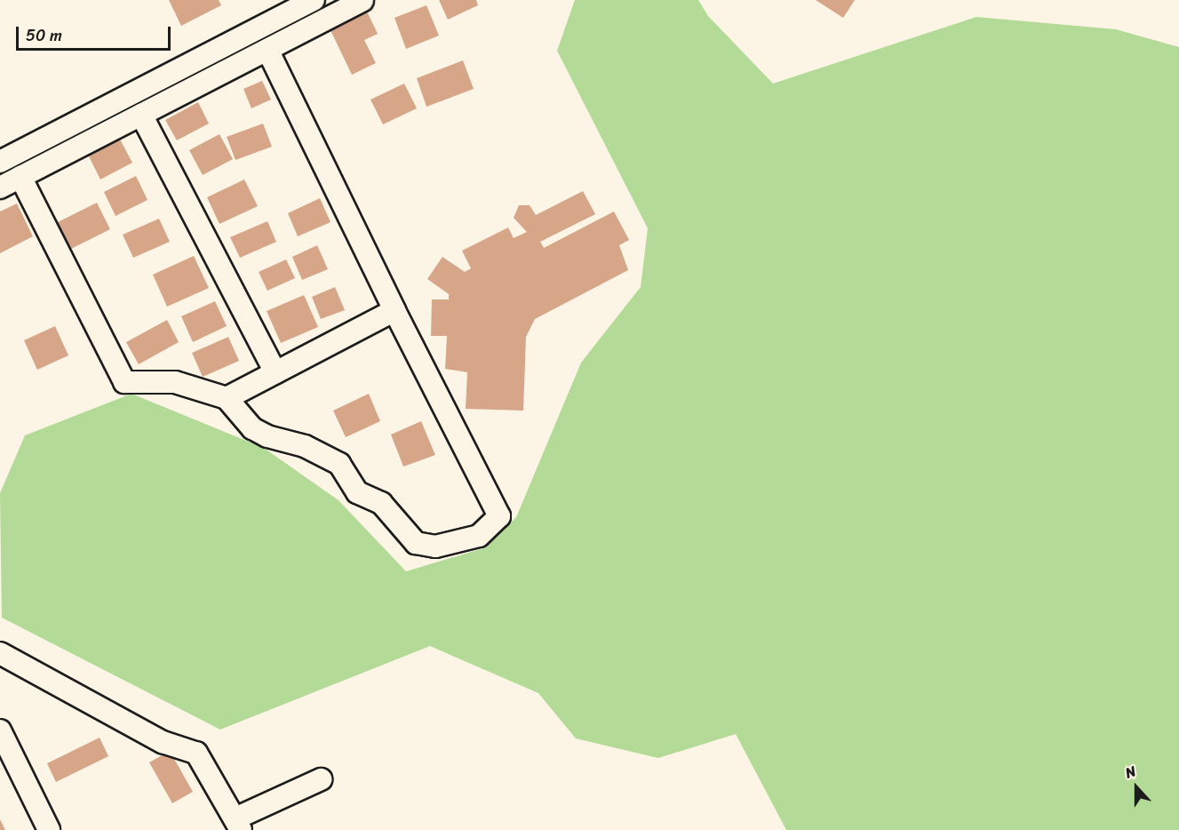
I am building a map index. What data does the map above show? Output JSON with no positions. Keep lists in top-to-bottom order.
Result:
{
  "scale_bar": "50 m",
  "north": "top"
}
